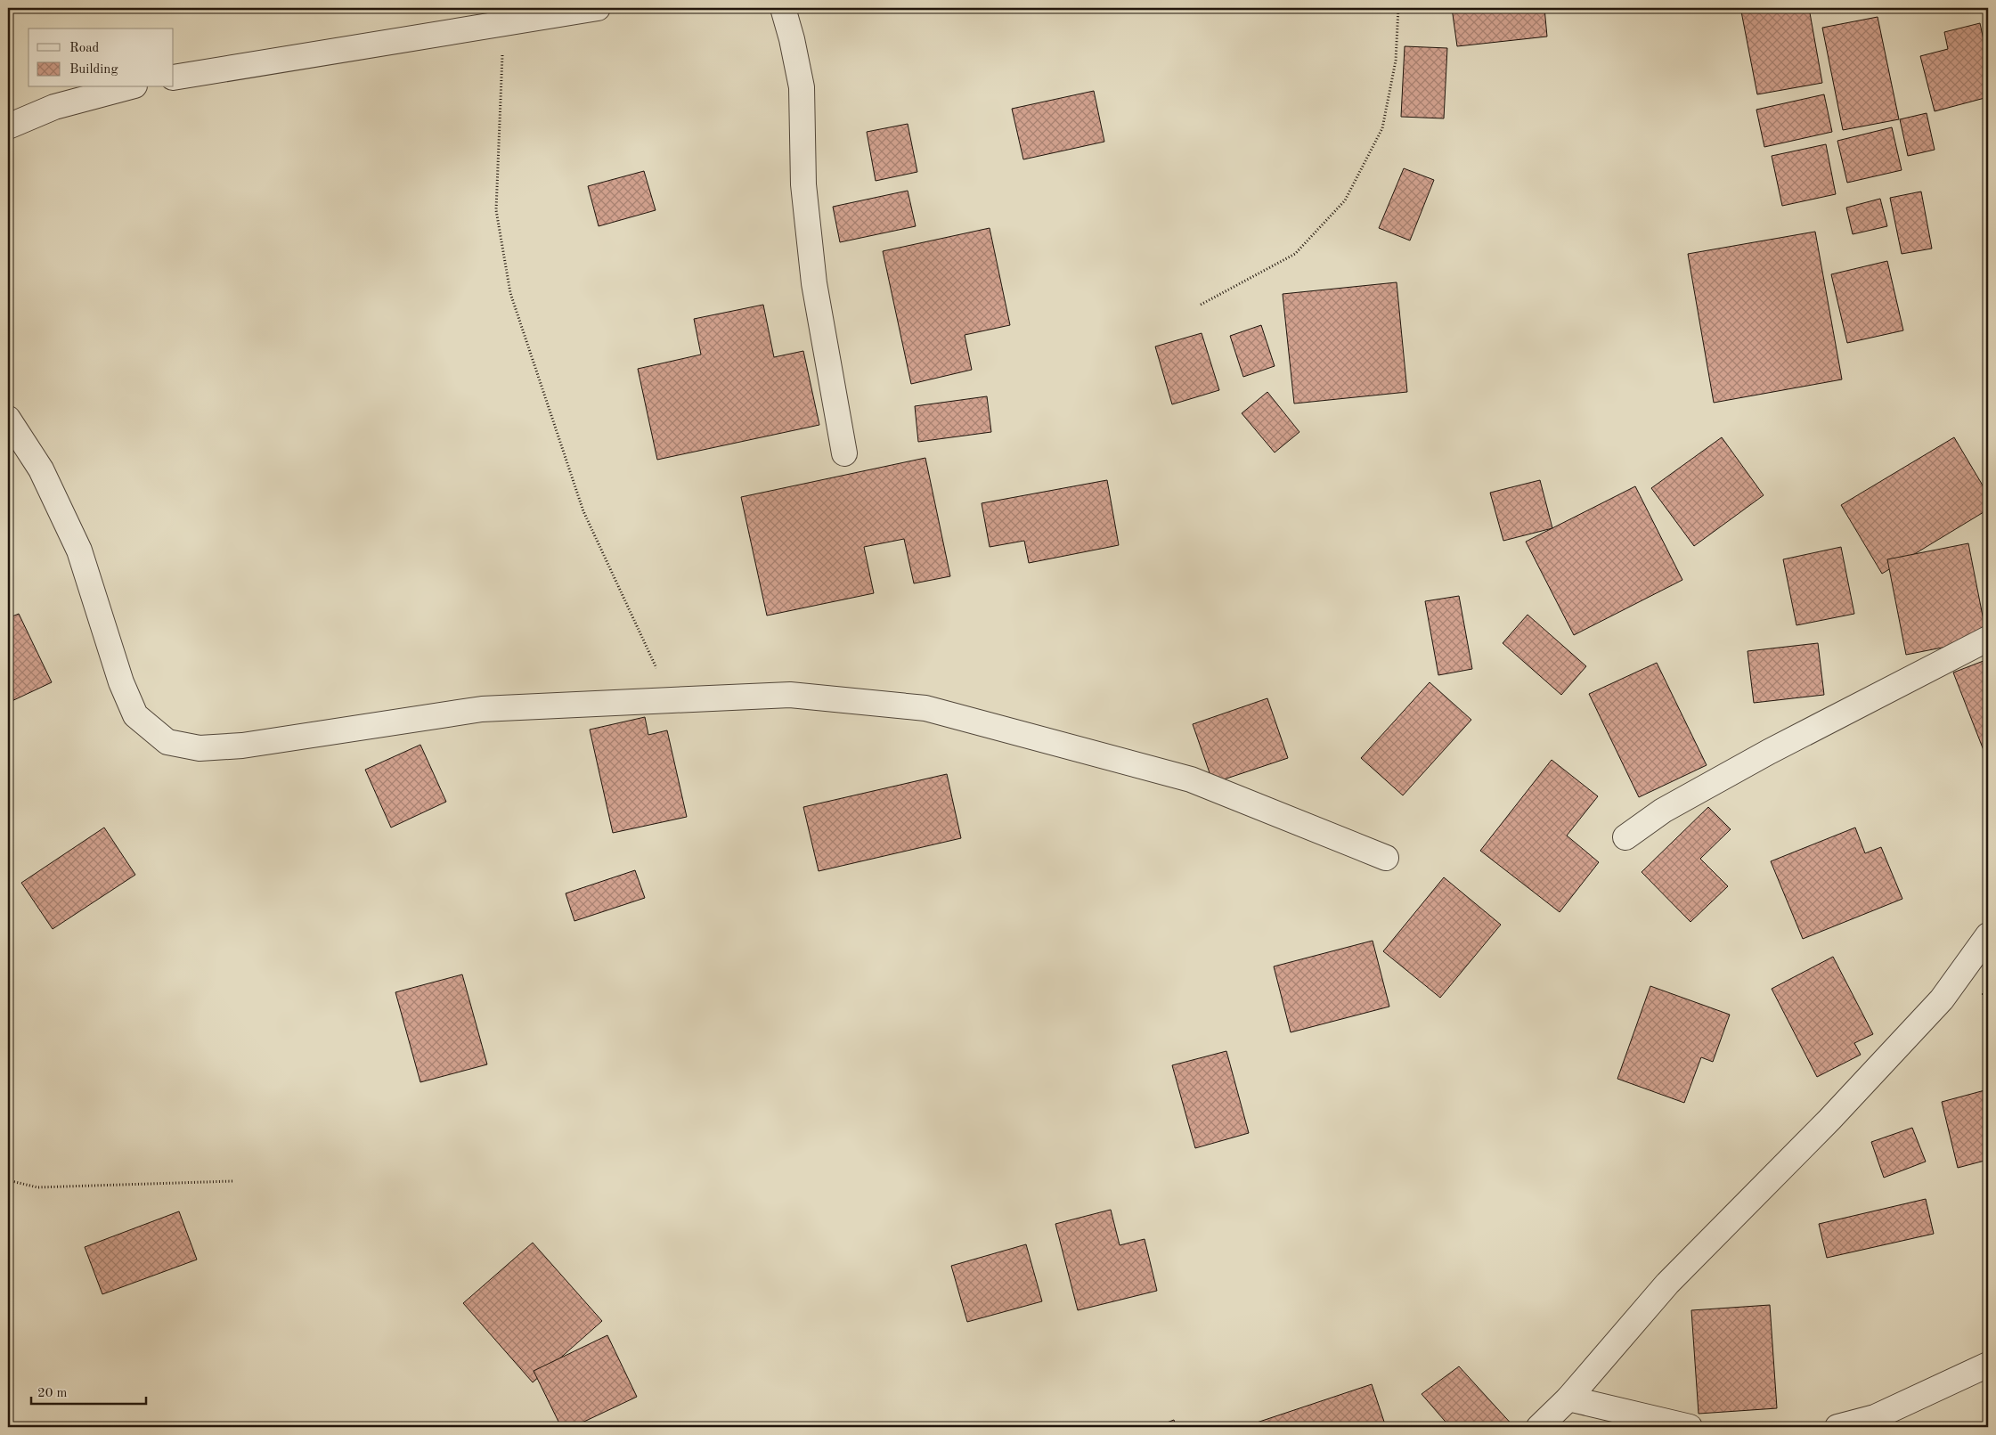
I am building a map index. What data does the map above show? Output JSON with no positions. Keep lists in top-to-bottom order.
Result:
{
  "legend": ["Road", "Building"],
  "scale_bar": "20 m"
}
